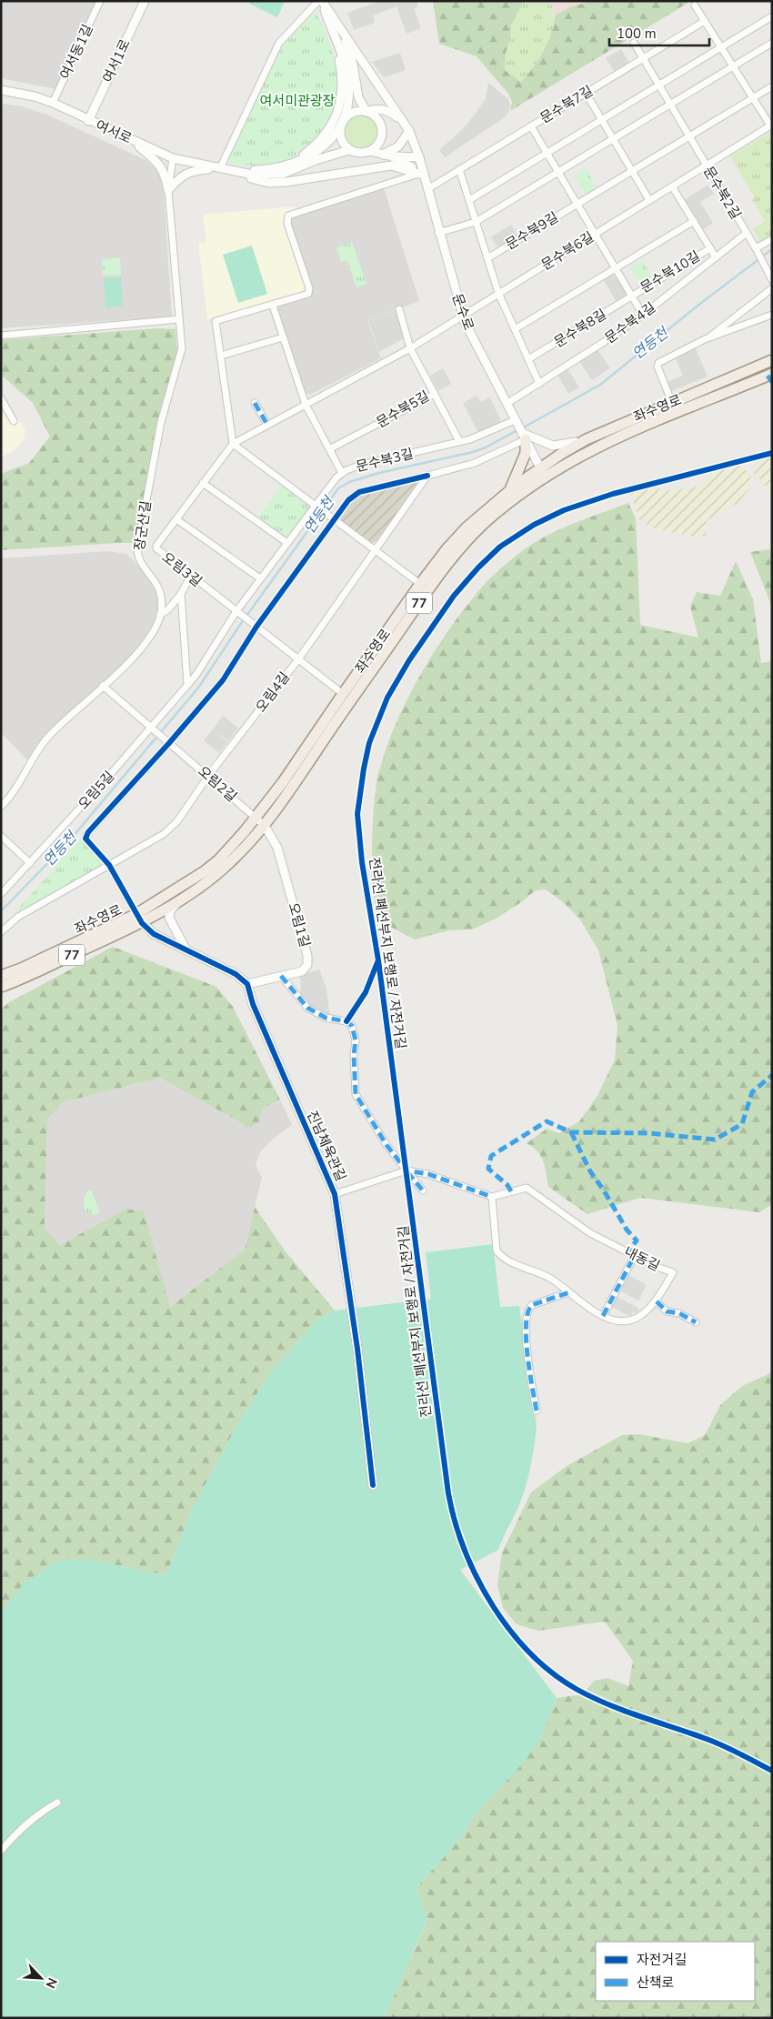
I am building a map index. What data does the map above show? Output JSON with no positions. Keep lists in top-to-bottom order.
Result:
{
  "streets": {
    "main road": ["좌수영로", "77"],
    "street": [
      "여서동1길",
      "여서1로",
      "문수북7길",
      "여서로",
      "문수북2길",
      "문수북9길",
      "문수북6길",
      "문수북10길",
      "문수로",
      "문수북4길",
      "문수북8길",
      "문수북5길",
      "문수북3길",
      "장군산길",
      "오림3길",
      "오림4길",
      "오림2길",
      "오림5길",
      "오림1길",
      "진남체육관길",
      "내동길"
    ],
    "cycle path": ["전라선 폐선부지 보행로 / 자전거길"]
  },
  "crossings": [
    ["여서동1길", "여서로"],
    ["여서1로", "여서로"],
    ["문수북7길", "문수북2길"],
    ["문수북7길", "문수북10길"],
    ["문수북7길", "문수로"],
    ["여서로", "장군산길"],
    ["문수북2길", "문수북9길"],
    ["문수북2길", "문수북6길"],
    ["문수북2길", "문수북4길"],
    ["문수북9길", "문수북10길"],
    ["문수북6길", "문수북10길"],
    ["문수북6길", "문수로"],
    ["문수북10길", "문수북4길"],
    ["문수북10길", "문수북8길"],
    ["문수로", "문수북4길"],
    ["문수로", "문수북3길"],
    ["좌수영로", "오림2길"],
    ["좌수영로", "오림1길"],
    ["문수북3길", "오림3길"],
    ["문수북3길", "오림5길"],
    ["오림3길", "오림5길"],
    ["오림4길", "오림2길"],
    ["오림2길", "오림5길"],
    ["오림2길", "오림1길"],
    ["오림1길", "진남체육관길"]
  ],
  "water": ["연등천"],
  "parks": ["여서미관광장"],
  "legend": ["자전거길", "산책로"],
  "scale_bar": "100 m",
  "north": "bottom right"
}
